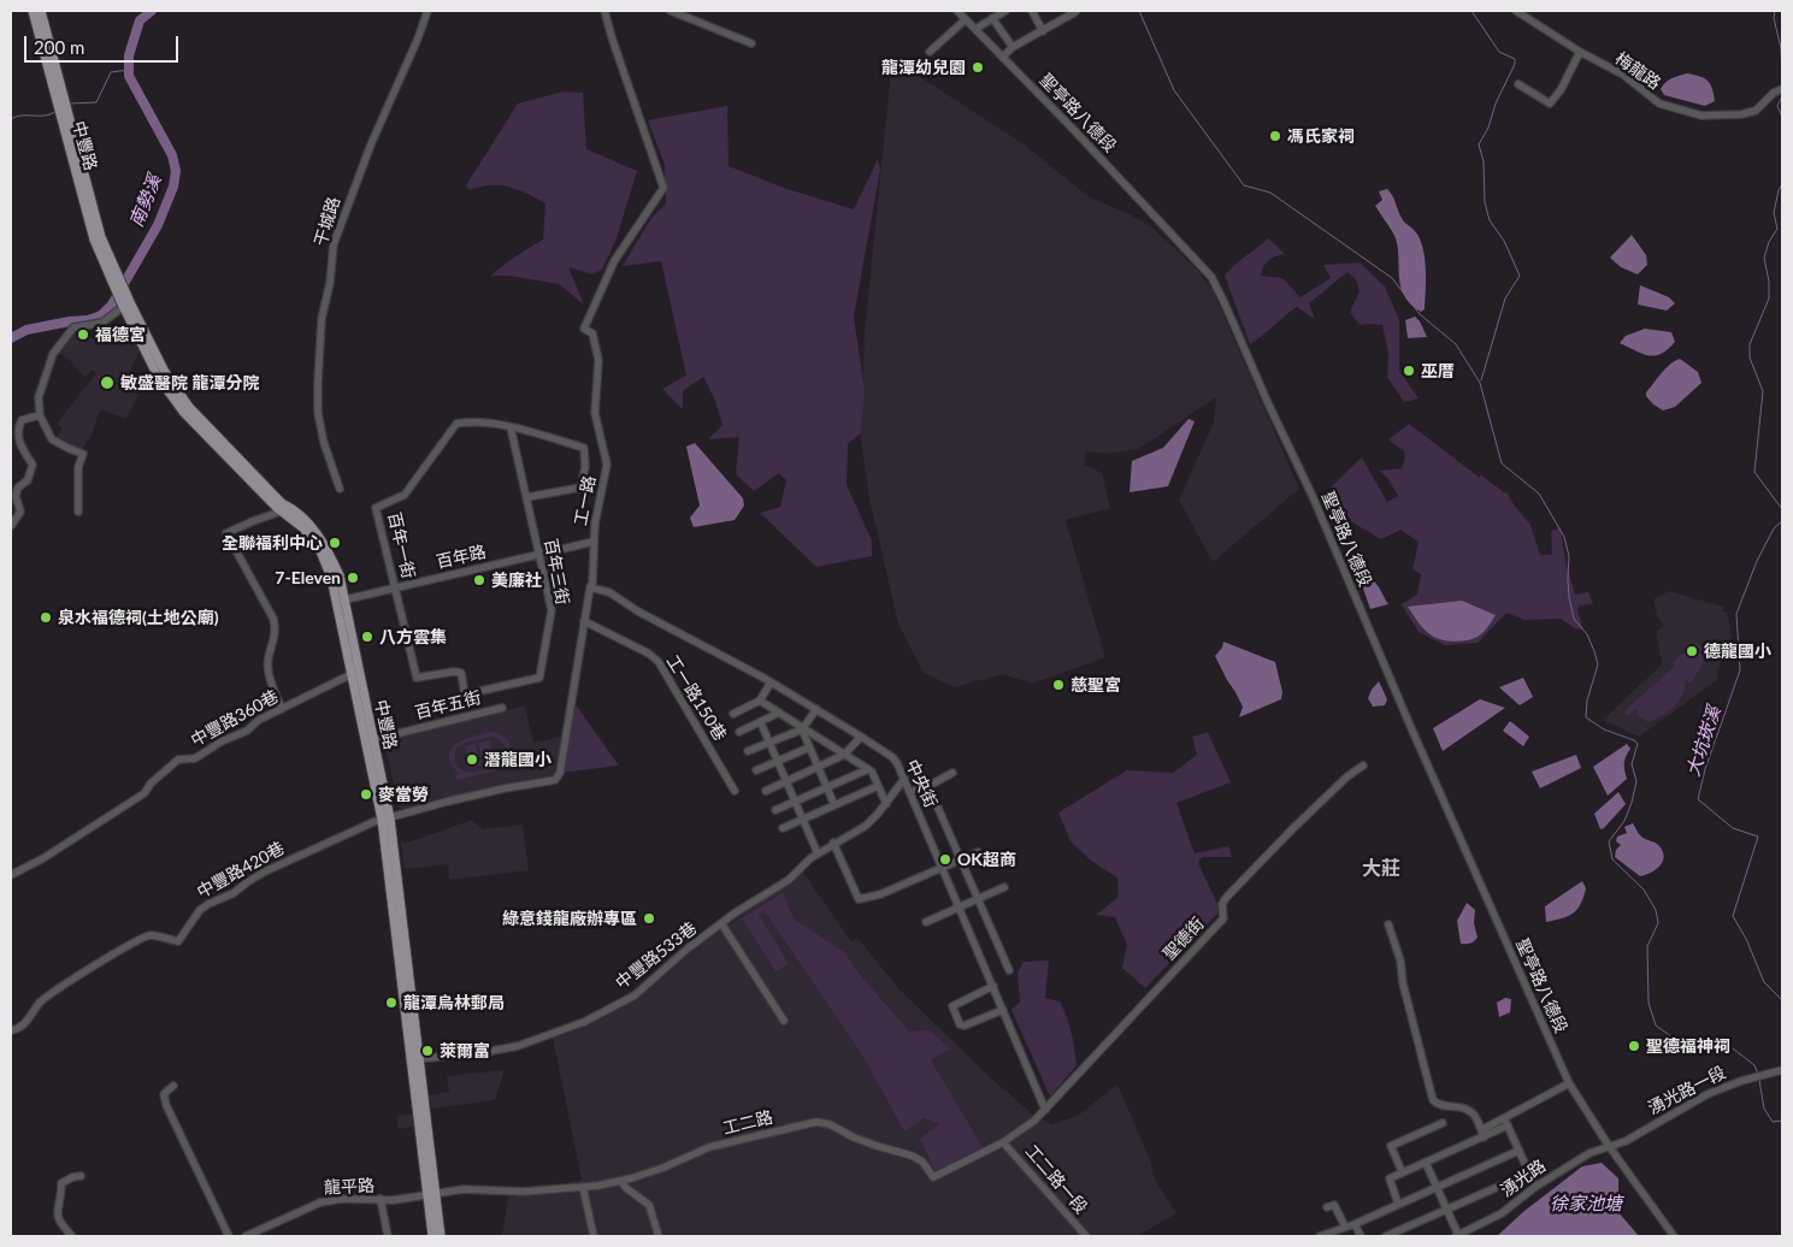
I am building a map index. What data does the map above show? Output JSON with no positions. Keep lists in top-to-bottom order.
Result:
{
  "streets": {
    "main road": ["中豐路"],
    "street": [
      "梅龍路",
      "聖亭路八德段",
      "干城路",
      "工一路",
      "百年一街",
      "百年路",
      "百年三街",
      "工一路150巷",
      "百年五街",
      "中豐路360巷",
      "中央街",
      "中豐路420巷",
      "聖德街",
      "中豐路533巷",
      "湧光路一段",
      "工二路",
      "湧光路",
      "工二路一段",
      "龍平路"
    ]
  },
  "crossings": [
    ["聖亭路八德段", "湧光路一段"],
    ["聖亭路八德段", "湧光路"],
    ["中豐路", "工一路"],
    ["中豐路", "百年路"],
    ["中豐路", "百年五街"],
    ["中豐路", "中豐路360巷"],
    ["中豐路", "中豐路420巷"],
    ["中豐路", "中豐路533巷"],
    ["中豐路", "工二路"],
    ["中豐路", "龍平路"],
    ["工一路", "百年路"],
    ["工一路", "工一路150巷"],
    ["工一路", "中央街"],
    ["工一路", "中豐路420巷"],
    ["百年一街", "百年路"],
    ["百年一街", "百年三街"],
    ["百年路", "百年三街"],
    ["中央街", "聖德街"],
    ["中央街", "中豐路533巷"],
    ["中央街", "工二路"],
    ["聖德街", "工二路"],
    ["湧光路一段", "湧光路"],
    ["工二路", "工二路一段"],
    ["工二路", "龍平路"]
  ],
  "districts": ["大莊"],
  "water": ["南勢溪", "大坑崁溪", "徐家池塘"],
  "places": [
    "龍潭幼兒園",
    "馮氏家祠",
    "福德宮",
    "巫厝",
    "敏盛醫院 龍潭分院",
    "全聯福利中心",
    "7-Eleven",
    "美廉社",
    "泉水福德祠(土地公廟)",
    "八方雲集",
    "德龍國小",
    "慈聖宮",
    "潛龍國小",
    "麥當勞",
    "OK超商",
    "綠意錢龍廠辦專區",
    "龍潭烏林郵局",
    "聖德福神祠",
    "萊爾富"
  ],
  "scale_bar": "200 m"
}
